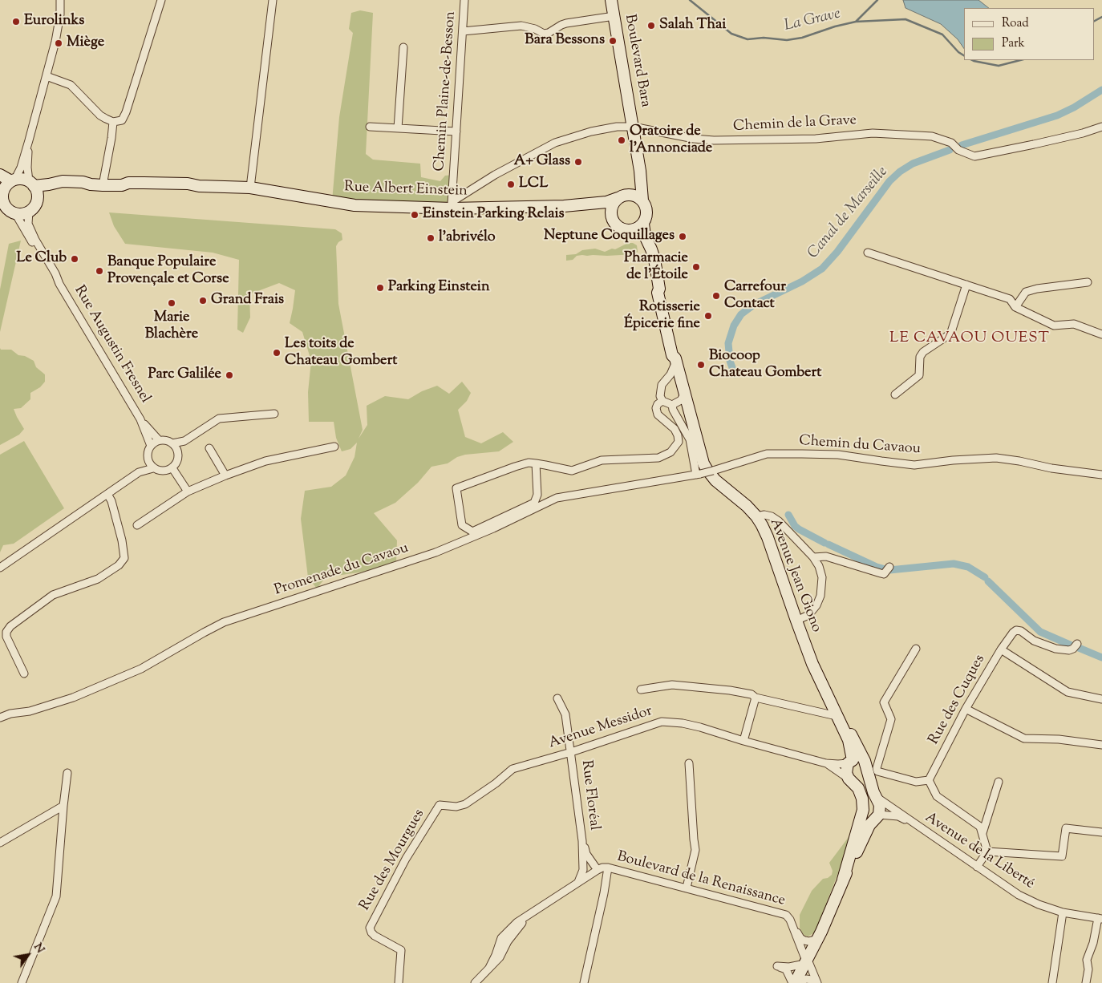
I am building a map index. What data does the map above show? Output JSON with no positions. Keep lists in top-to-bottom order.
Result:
{
  "streets": {
    "street": [
      "Boulevard Bara",
      "Chemin Plaine-de-Besson",
      "Chemin de la Grave",
      "Rue Albert Einstein",
      "Rue Augustin Fresnel",
      "Chemin du Cavaou",
      "Promenade du Cavaou",
      "Avenue Jean Giono",
      "Rue des Cuques",
      "Avenue Messidor",
      "Rue Floréal",
      "Avenue de la Liberté",
      "Rue des Mourgues",
      "Boulevard de la Renaissance"
    ]
  },
  "crossings": [
    ["Boulevard Bara", "Chemin de la Grave"],
    ["Boulevard Bara", "Rue Albert Einstein"],
    ["Chemin Plaine-de-Besson", "Chemin de la Grave"],
    ["Chemin Plaine-de-Besson", "Rue Albert Einstein"],
    ["Chemin de la Grave", "Rue Albert Einstein"],
    ["Rue Albert Einstein", "Rue Augustin Fresnel"],
    ["Chemin du Cavaou", "Promenade du Cavaou"],
    ["Chemin du Cavaou", "Avenue Jean Giono"],
    ["Promenade du Cavaou", "Avenue Jean Giono"],
    ["Avenue Jean Giono", "Avenue Messidor"],
    ["Avenue Jean Giono", "Avenue de la Liberté"],
    ["Avenue Messidor", "Rue Floréal"],
    ["Avenue Messidor", "Rue des Mourgues"],
    ["Rue Floréal", "Boulevard de la Renaissance"]
  ],
  "districts": ["LE CAVAOU OUEST"],
  "water": ["La Grave", "Canal de Marseille"],
  "places": [
    "Eurolinks",
    "Salah Thai",
    "Bara Bessons",
    "Miège",
    "Oratoire de l'Annonciade",
    "A+ Glass",
    "LCL",
    "Einstein Parking Relais",
    "Neptune Coquillages",
    "l'abrivélo",
    "Le Club",
    "Pharmacie de l'Étoile",
    "Banque Populaire Provençale et Corse",
    "Parking Einstein",
    "Carrefour Contact",
    "Grand Frais",
    "Marie Blachère",
    "Rotisserie Épicerie fine",
    "Les toits de Chateau Gombert",
    "Biocoop Chateau Gombert",
    "Parc Galilée"
  ],
  "legend": ["Road", "Park"],
  "north": "top right"
}
